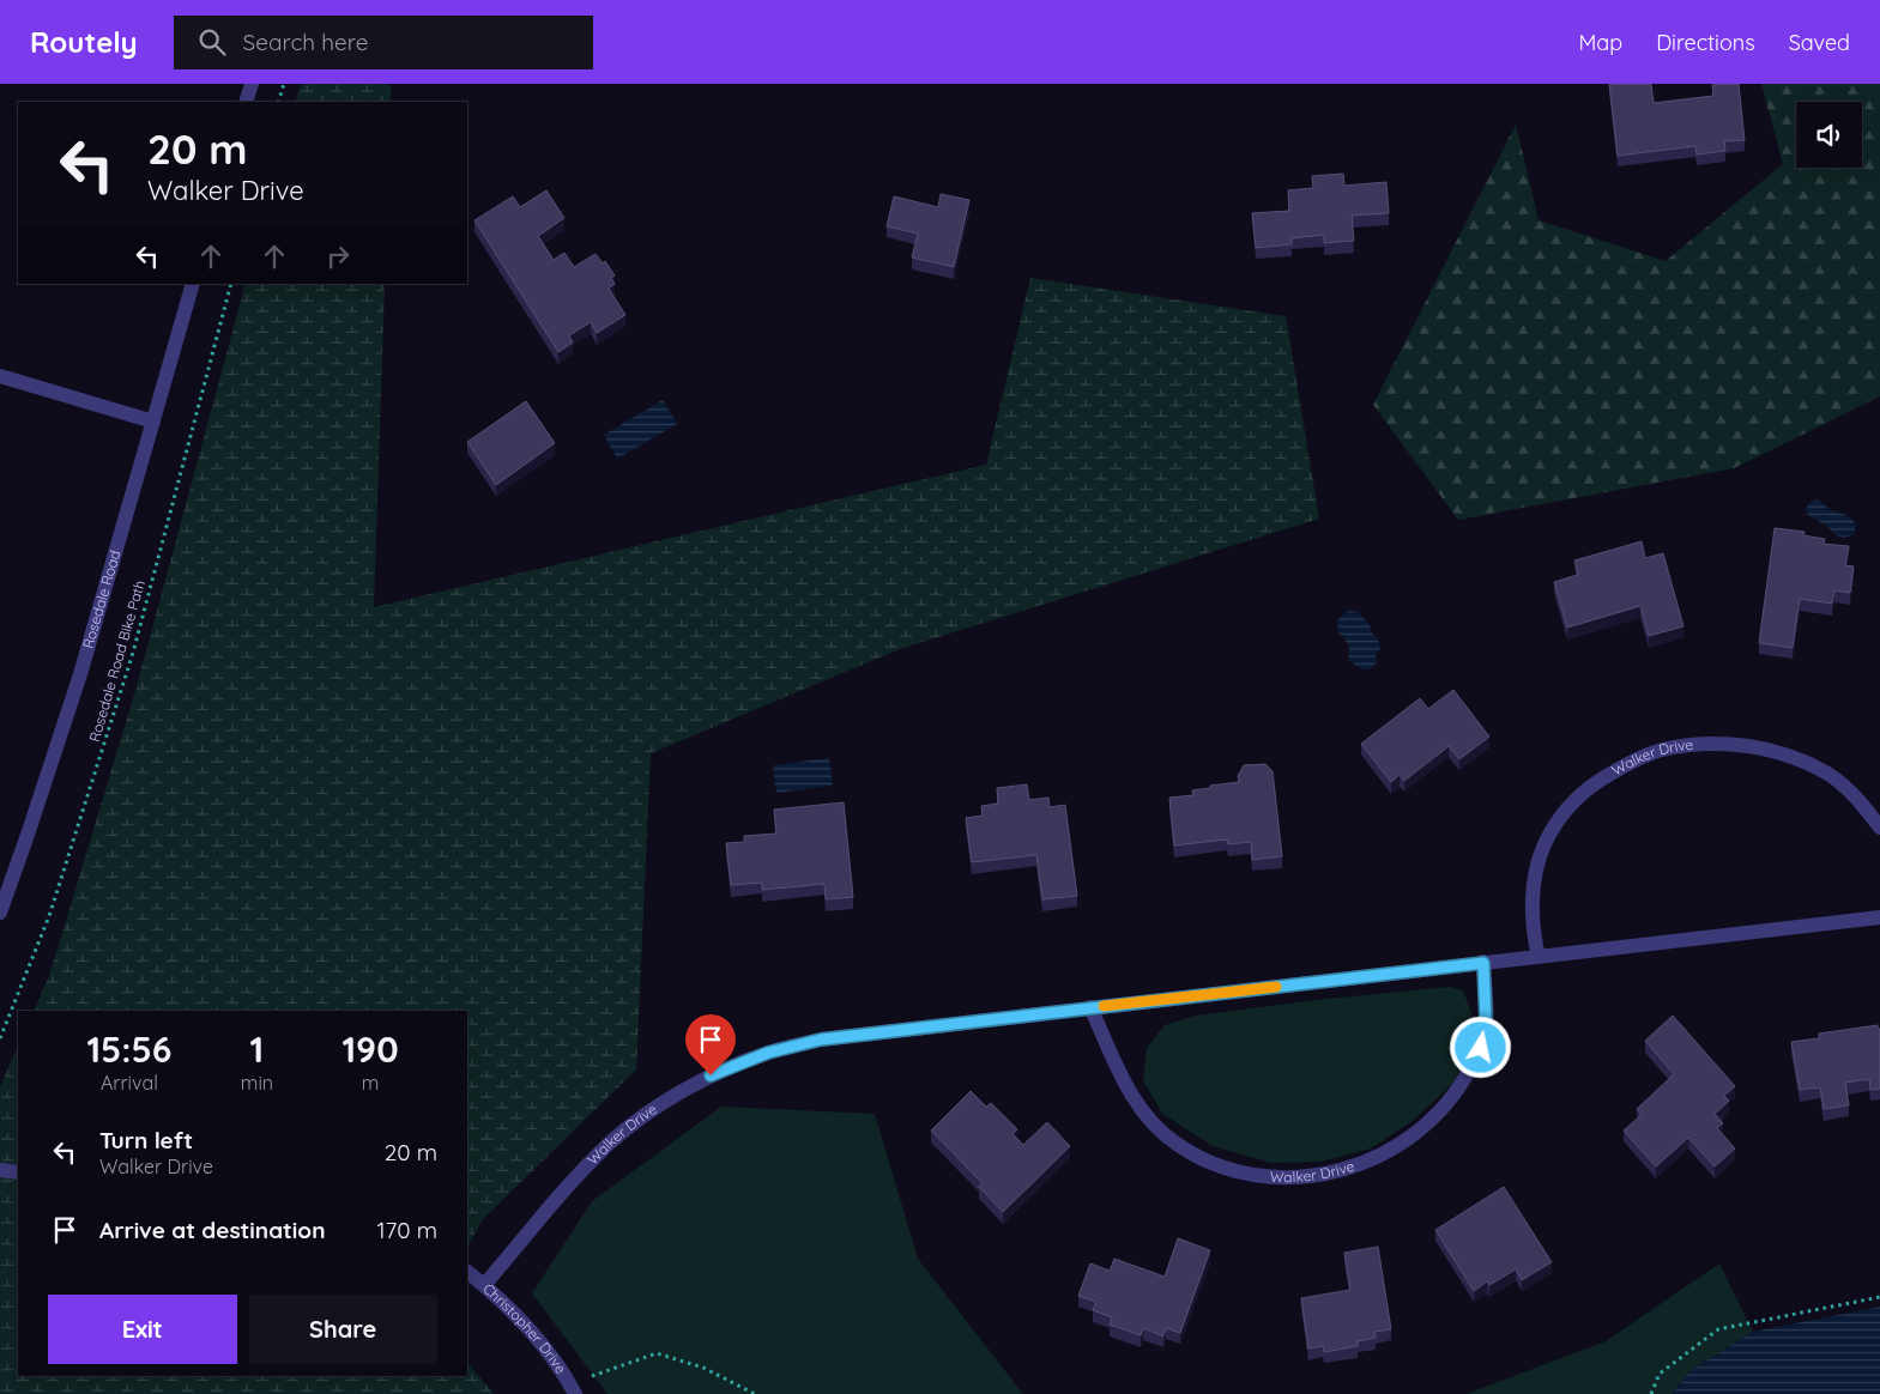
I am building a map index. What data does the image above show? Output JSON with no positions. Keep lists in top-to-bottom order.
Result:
{
  "streets": {
    "street": ["Rosedale Road", "Walker Drive", "Christopher Drive"],
    "path": ["Rosedale Road Bike Path"]
  },
  "crossings": [
    ["Walker Drive", "Christopher Drive"]
  ],
  "page": {
    "header": "Routely",
    "search": "Search here",
    "nav": ["Map", "Directions", "Saved"],
    "turn": ["20 m", "Walker Drive"],
    "eta": [
      "15:56",
      "Arrival",
      "1",
      "min",
      "190",
      "m"
    ],
    "list": [
      {
        "name": "Turn left",
        "note": "Walker Drive",
        "value": "20 m"
      },
      {
        "name": "Arrive at destination",
        "value": "170 m"
      }
    ],
    "buttons": ["Exit", "Share"]
  }
}
